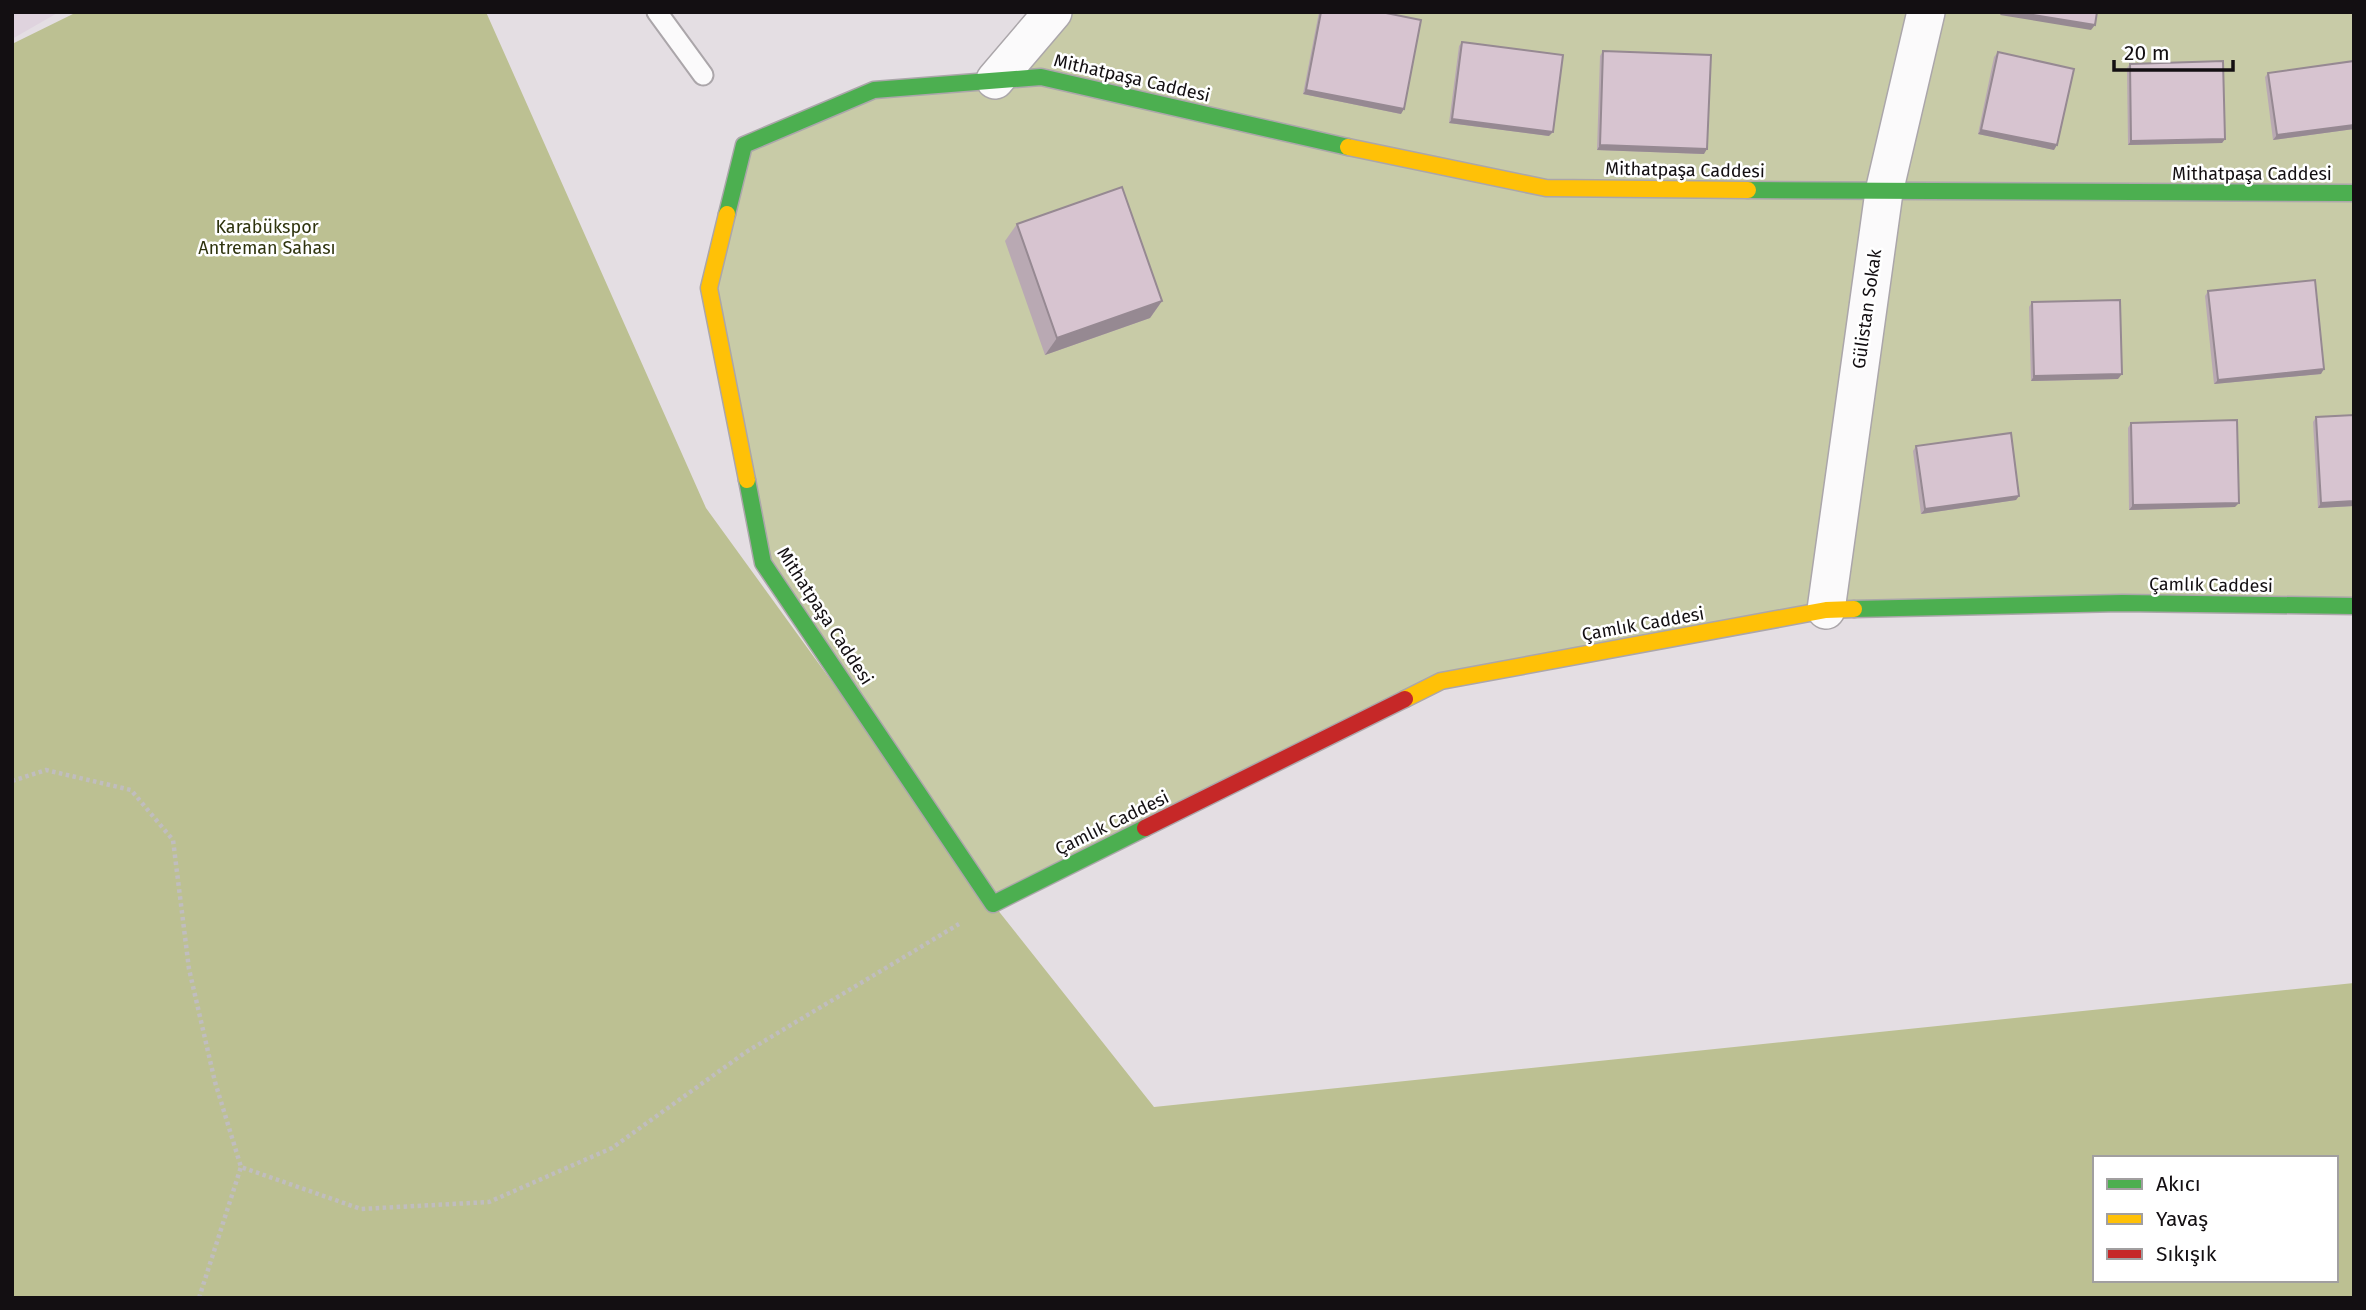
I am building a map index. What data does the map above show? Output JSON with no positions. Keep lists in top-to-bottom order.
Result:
{
  "streets": {
    "street": ["Mithatpaşa Caddesi", "Gülistan Sokak", "Çamlık Caddesi"]
  },
  "crossings": [
    ["Mithatpaşa Caddesi", "Gülistan Sokak"],
    ["Mithatpaşa Caddesi", "Çamlık Caddesi"],
    ["Gülistan Sokak", "Çamlık Caddesi"]
  ],
  "parks": ["Karabükspor Antreman Sahası"],
  "legend": ["Akıcı", "Yavaş", "Sıkışık"],
  "scale_bar": "20 m"
}
